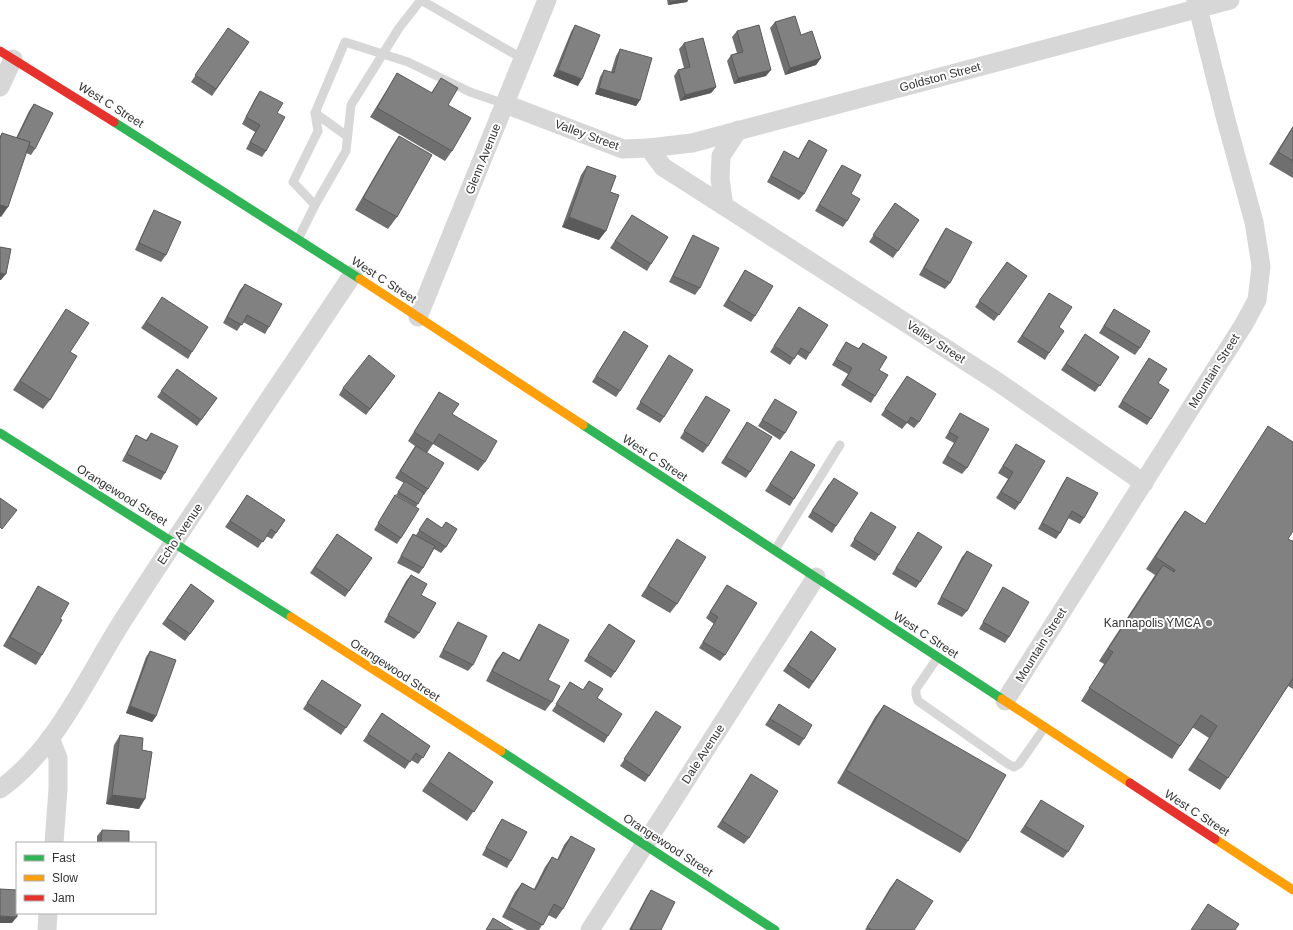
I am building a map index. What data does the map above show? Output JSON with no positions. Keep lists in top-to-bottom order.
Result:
{
  "streets": {
    "main road": ["West C Street", "Orangewood Street"],
    "street": [
      "Goldston Street",
      "Valley Street",
      "Glenn Avenue",
      "Mountain Street",
      "Echo Avenue",
      "Dale Avenue"
    ]
  },
  "crossings": [
    ["Goldston Street", "Valley Street"],
    ["Goldston Street", "Mountain Street"],
    ["West C Street", "Glenn Avenue"],
    ["West C Street", "Mountain Street"],
    ["West C Street", "Echo Avenue"],
    ["West C Street", "Dale Avenue"],
    ["Valley Street", "Glenn Avenue"],
    ["Valley Street", "Mountain Street"],
    ["Orangewood Street", "Echo Avenue"],
    ["Orangewood Street", "Dale Avenue"]
  ],
  "places": ["Kannapolis YMCA"],
  "legend": ["Fast", "Slow", "Jam"]
}
